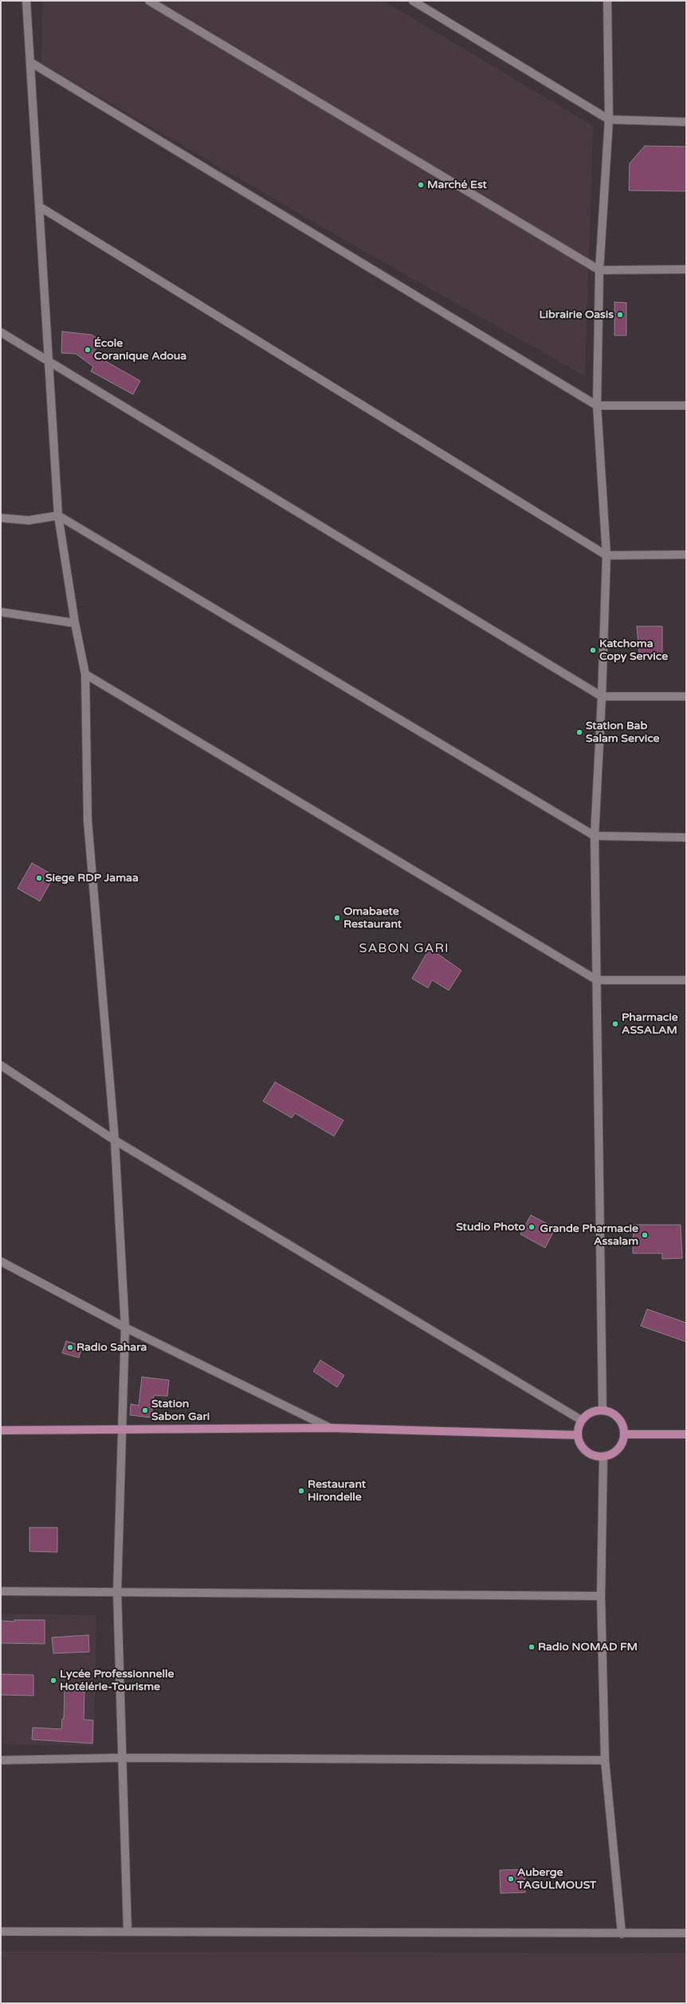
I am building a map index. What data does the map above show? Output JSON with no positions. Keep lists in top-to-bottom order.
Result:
{
  "districts": ["SABON GARI"],
  "places": [
    "Marché Est",
    "Librairie Oasis",
    "École Coranique Adoua",
    "Katchoma Copy Service",
    "Station Bab Salam Service",
    "Siege RDP Jamaa",
    "Omabaete Restaurant",
    "Pharmacie ASSALAM",
    "Studio Photo",
    "Grande Pharmacie Assalam",
    "Radio Sahara",
    "Station Sabon Gari",
    "Restaurant Hirondelle",
    "Radio NOMAD FM",
    "Lycée Professionnelle Hotélérie-Tourisme",
    "Auberge TAGULMOUST"
  ]
}
